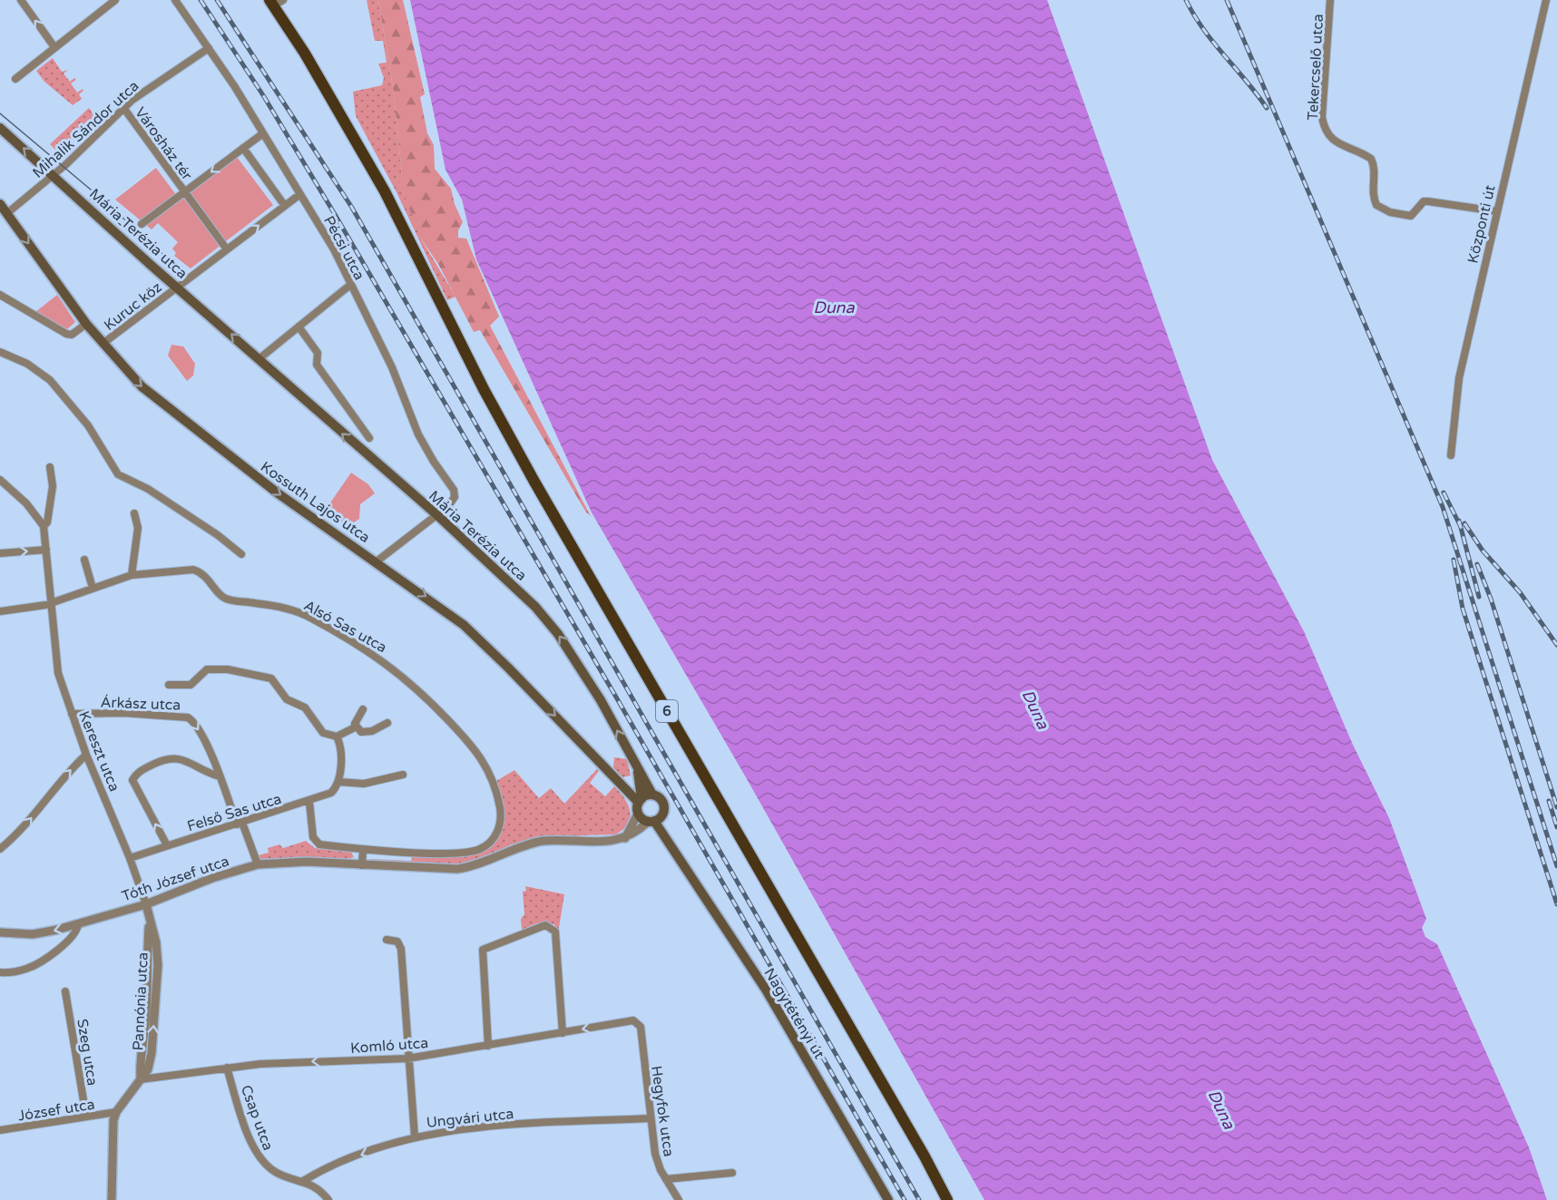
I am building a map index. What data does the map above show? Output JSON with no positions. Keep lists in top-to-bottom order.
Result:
{
  "streets": {
    "main road": [
      "Mária Terézia utca",
      "Kossuth Lajos utca",
      "6",
      "Nagytétényi út"
    ],
    "street": [
      "Tekercselő utca",
      "Mihalik Sándor utca",
      "Városház tér",
      "Központi út",
      "Pécsi utca",
      "Kuruc köz",
      "Alsó Sas utca",
      "Árkász utca",
      "Kereszt utca",
      "Felső Sas utca",
      "Tóth József utca",
      "Pannónia utca",
      "Komló utca",
      "Szeg utca",
      "József utca",
      "Hegyfok utca",
      "Csap utca",
      "Ungvári utca"
    ]
  },
  "crossings": [
    ["Tekercselő utca", "Központi út"],
    ["Mihalik Sándor utca", "Városház tér"],
    ["Mihalik Sándor utca", "Mária Terézia utca"],
    ["Mihalik Sándor utca", "Pécsi utca"],
    ["Mihalik Sándor utca", "Kossuth Lajos utca"],
    ["Városház tér", "Pécsi utca"],
    ["Mária Terézia utca", "Pécsi utca"],
    ["Mária Terézia utca", "Kuruc köz"],
    ["Mária Terézia utca", "Kossuth Lajos utca"],
    ["Mária Terézia utca", "Tóth József utca"],
    ["Mária Terézia utca", "Nagytétényi út"],
    ["Pécsi utca", "Kossuth Lajos utca"],
    ["Kuruc köz", "Kossuth Lajos utca"],
    ["Kossuth Lajos utca", "Tóth József utca"],
    ["Kossuth Lajos utca", "Nagytétényi út"],
    ["Alsó Sas utca", "Kereszt utca"],
    ["Árkász utca", "Kereszt utca"],
    ["Árkász utca", "Felső Sas utca"],
    ["Árkász utca", "Tóth József utca"],
    ["Kereszt utca", "Felső Sas utca"],
    ["Kereszt utca", "Tóth József utca"],
    ["Kereszt utca", "Pannónia utca"],
    ["Tóth József utca", "Pannónia utca"],
    ["Tóth József utca", "Nagytétényi út"],
    ["Pannónia utca", "Komló utca"],
    ["Komló utca", "Hegyfok utca"],
    ["Komló utca", "Csap utca"],
    ["Szeg utca", "József utca"],
    ["Hegyfok utca", "Ungvári utca"],
    ["Csap utca", "Ungvári utca"]
  ],
  "one_way": ["Kossuth Lajos utca", "Árkász utca", "Komló utca"],
  "water": ["Duna"]
}
